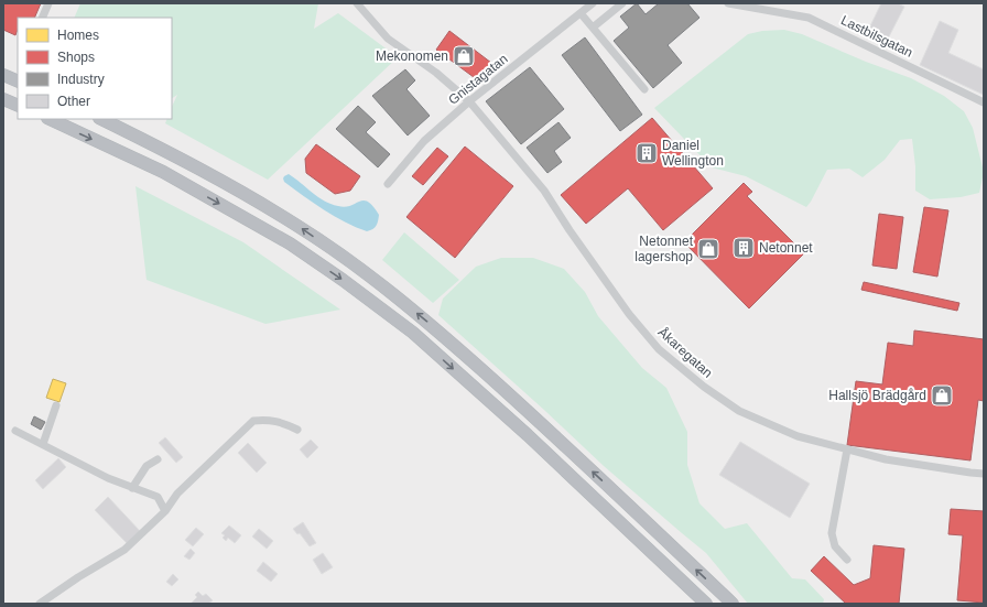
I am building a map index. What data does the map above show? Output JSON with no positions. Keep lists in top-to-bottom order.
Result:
{
  "streets": {
    "street": ["Lastbilsgatan", "Gnistagatan", "Åkaregatan"]
  },
  "crossings": [
    ["Gnistagatan", "Åkaregatan"]
  ],
  "places": {
    "shop": ["Mekonomen", "Netonnet lagershop", "Hallsjö Brädgård"],
    "building": ["Daniel Wellington", "Netonnet"]
  },
  "legend": [
    "Homes",
    "Shops",
    "Industry",
    "Other"
  ]
}
